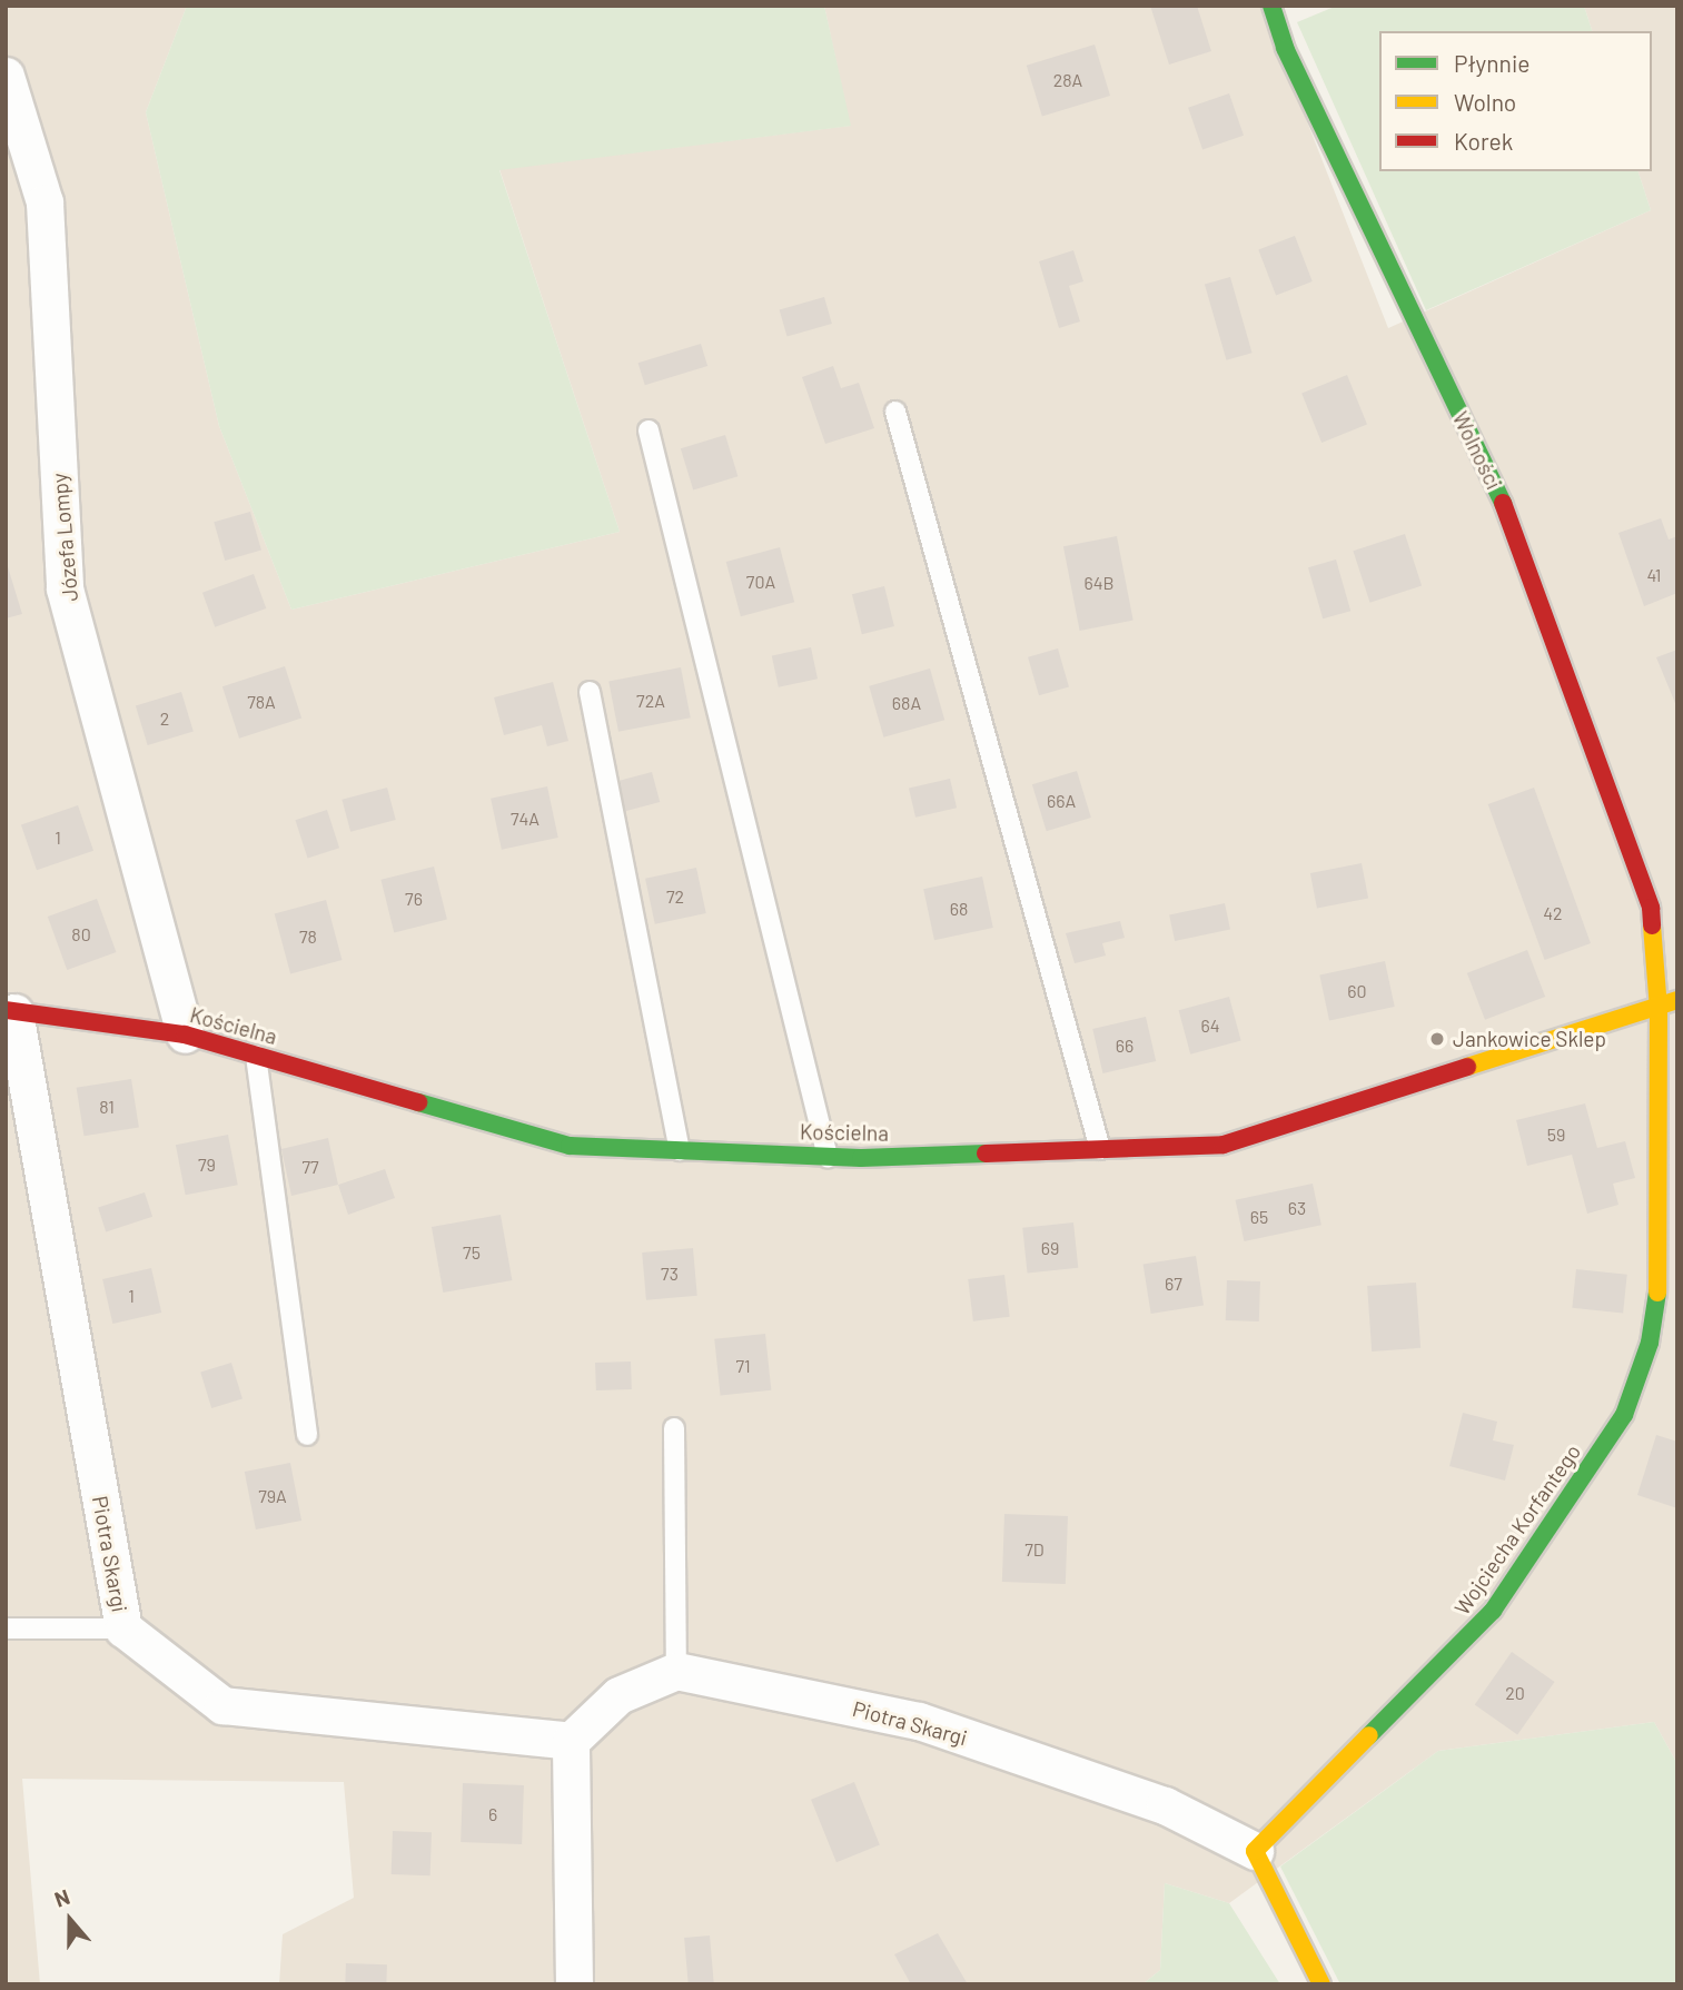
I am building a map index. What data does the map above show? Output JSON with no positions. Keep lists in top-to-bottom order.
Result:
{
  "streets": {
    "street": [
      "Wolności",
      "Józefa Lompy",
      "Kościelna",
      "Wojciecha Korfantego",
      "Piotra Skargi"
    ]
  },
  "crossings": [
    ["Wolności", "Kościelna"],
    ["Wolności", "Wojciecha Korfantego"],
    ["Józefa Lompy", "Kościelna"],
    ["Kościelna", "Wojciecha Korfantego"],
    ["Kościelna", "Piotra Skargi"],
    ["Wojciecha Korfantego", "Piotra Skargi"]
  ],
  "places": ["Jankowice Sklep"],
  "house_numbers": [
    "28A",
    "41",
    "70A",
    "64B",
    "72A",
    "78A",
    "68A",
    "2",
    "66A",
    "74A",
    "1",
    "72",
    "76",
    "68",
    "42",
    "80",
    "78",
    "60",
    "64",
    "66",
    "81",
    "59",
    "79",
    "77",
    "63",
    "65",
    "69",
    "75",
    "73",
    "67",
    "1",
    "71",
    "79A",
    "7D",
    "20",
    "6"
  ],
  "legend": ["Płynnie", "Wolno", "Korek"],
  "north": "top"
}
